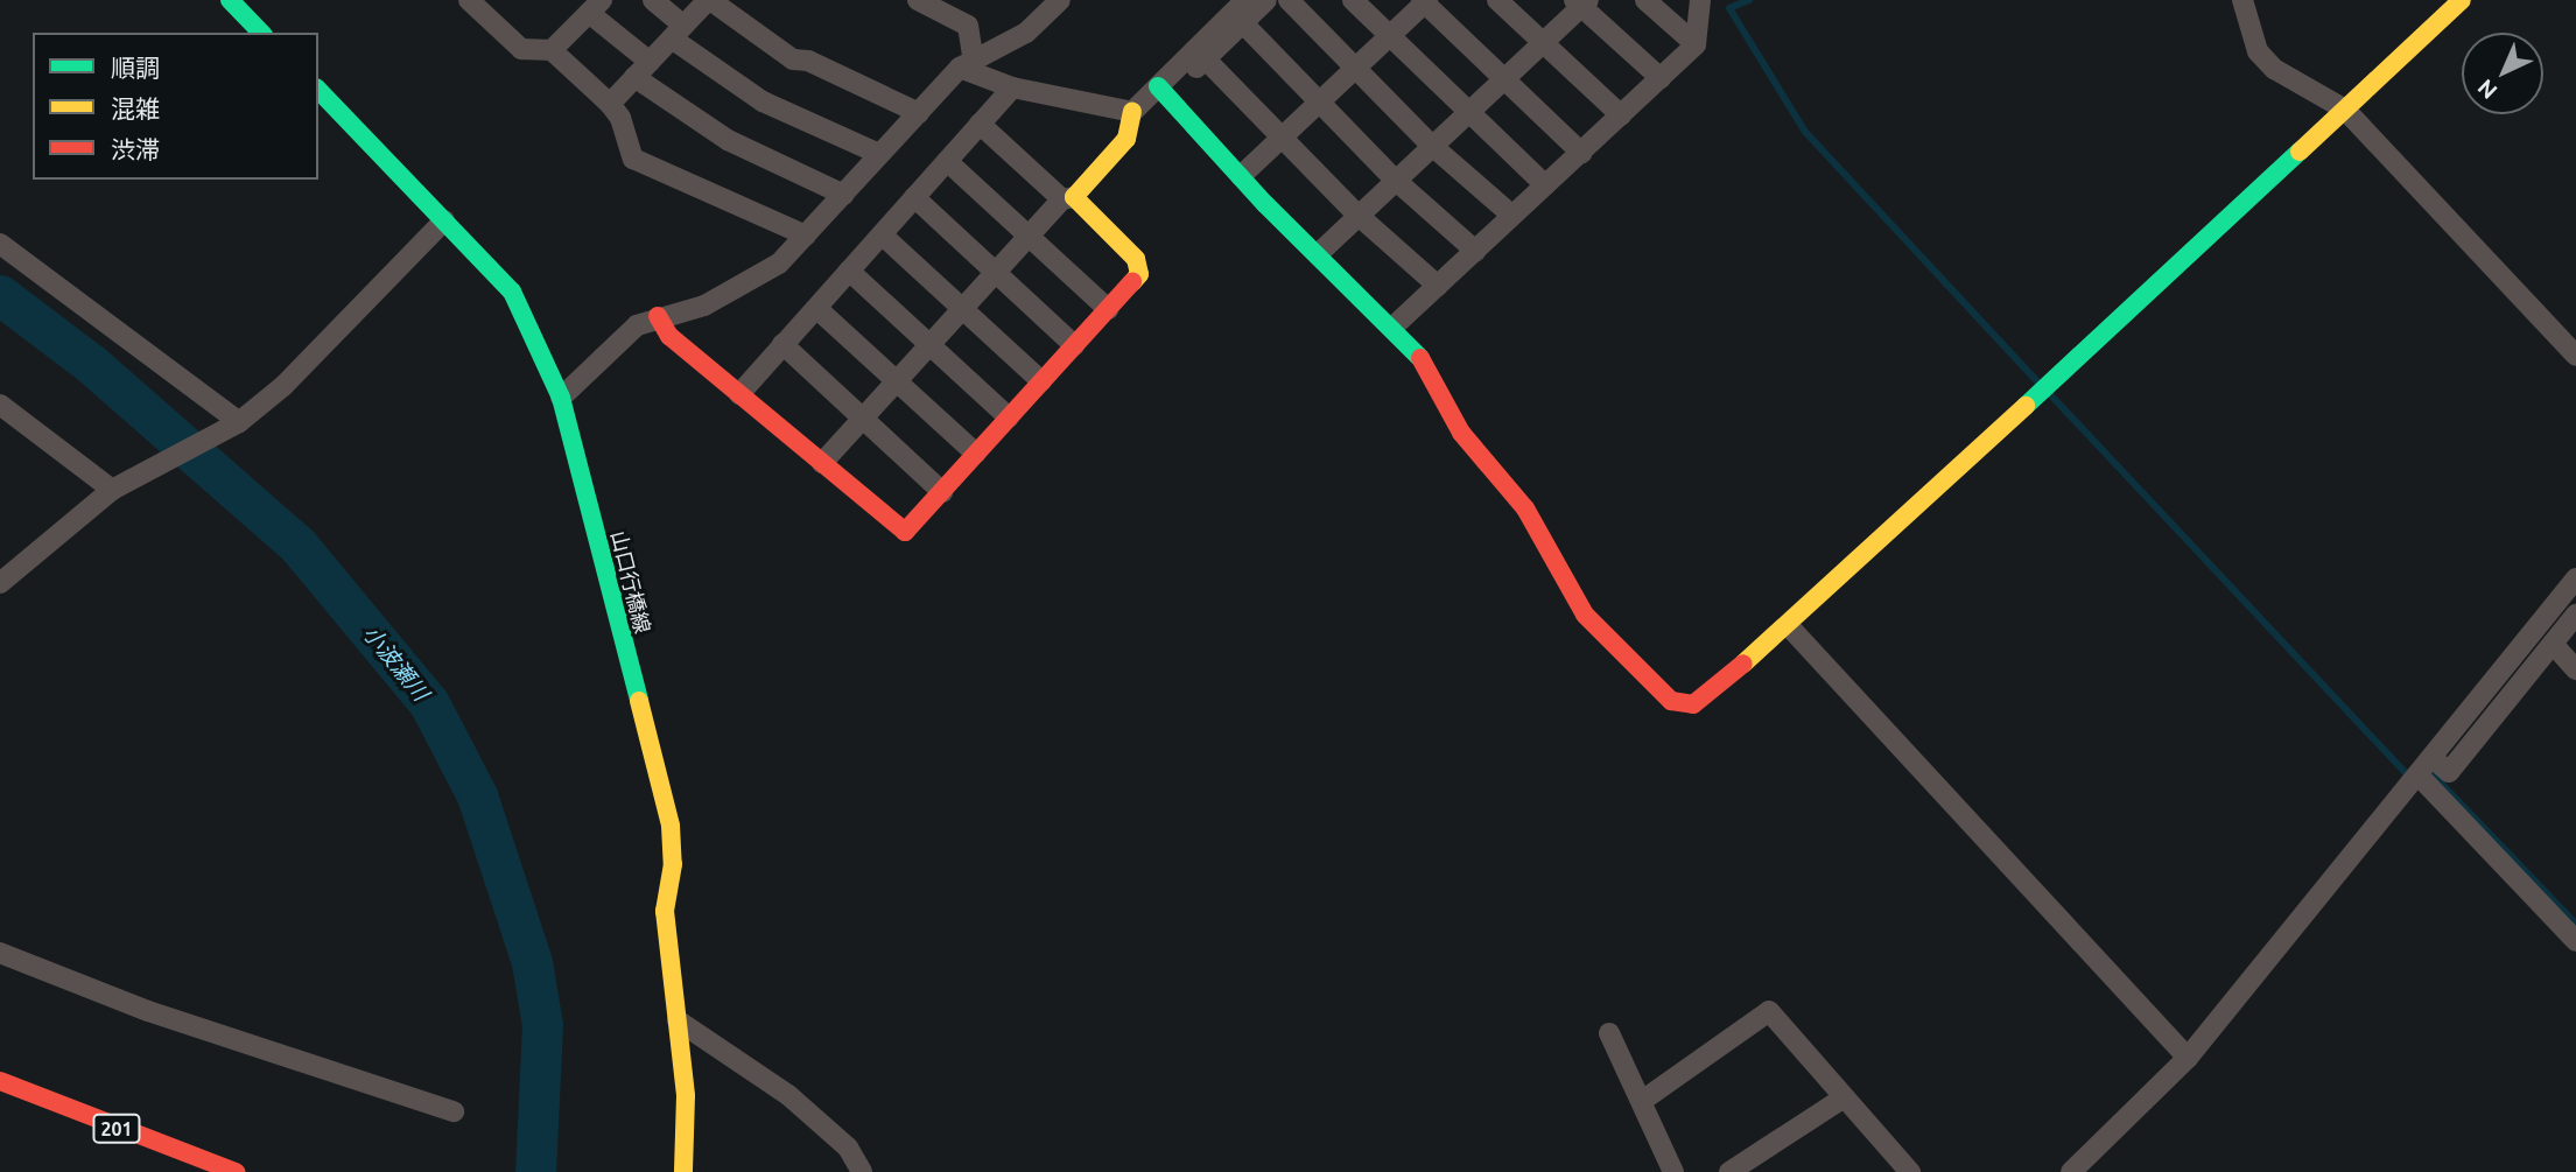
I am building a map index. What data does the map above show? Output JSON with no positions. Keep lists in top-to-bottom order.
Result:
{
  "streets": {
    "main road": ["山口行橋線", "201"]
  },
  "water": ["小波瀬川"],
  "legend": ["順調", "混雑", "渋滞"],
  "north": "bottom left"
}
